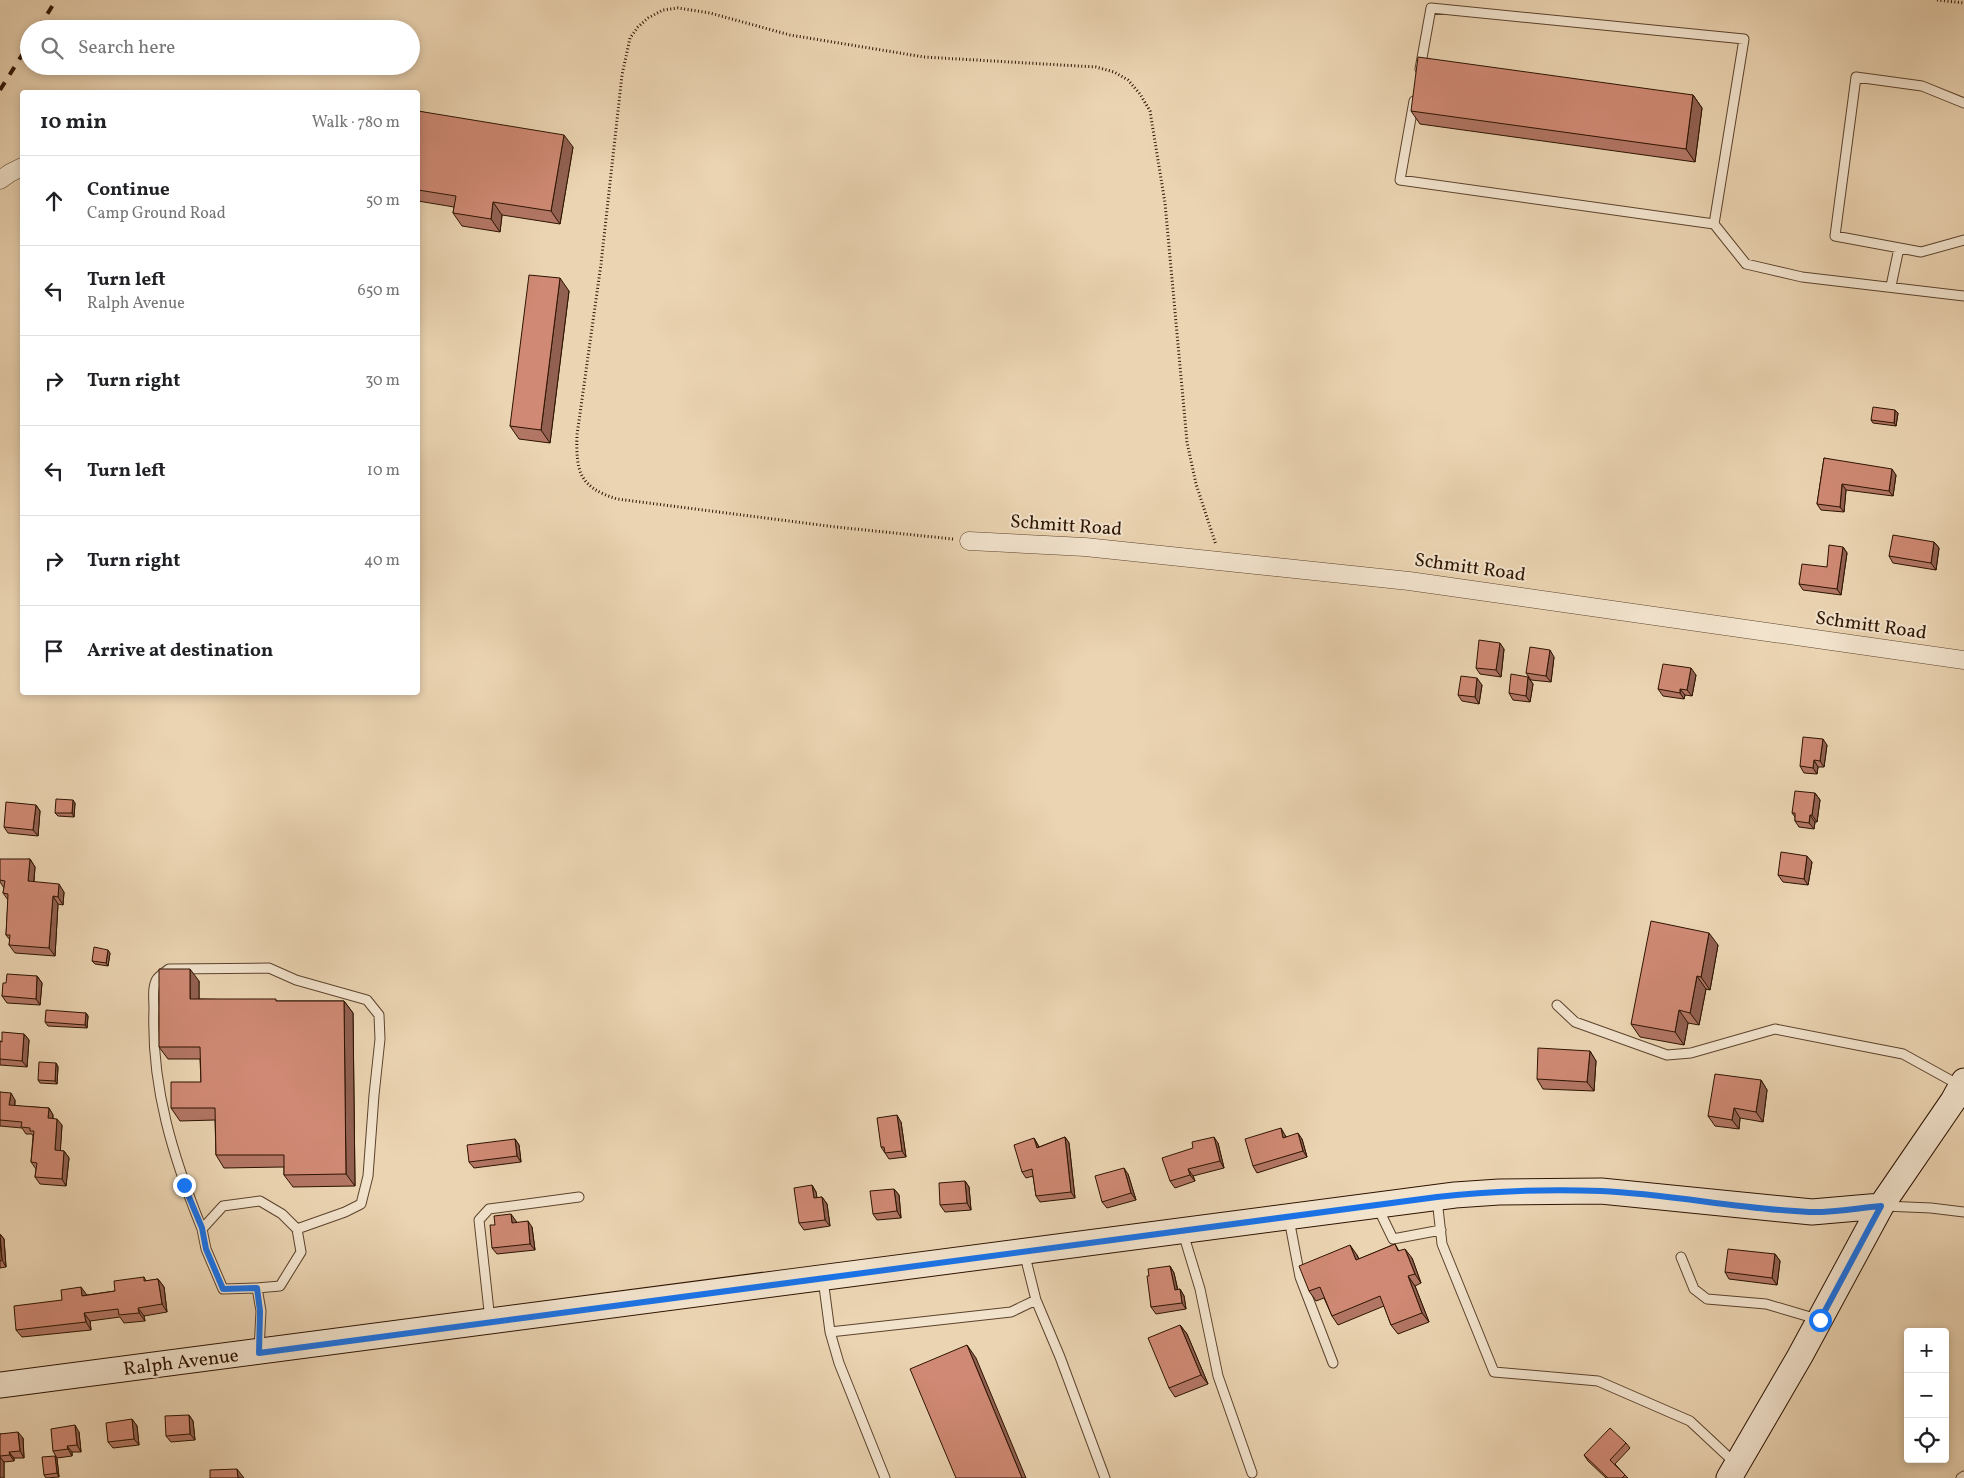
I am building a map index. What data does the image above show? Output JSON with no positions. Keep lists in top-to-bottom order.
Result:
{
  "streets": {
    "street": ["Schmitt Road", "Ralph Avenue"]
  },
  "page": {
    "search": "Search here",
    "heading": ["10 min", "Walk · 780 m"],
    "list": [
      ["Continue", "Camp Ground Road", "50 m"],
      ["Turn left", "Ralph Avenue", "650 m"],
      ["Turn right", "30 m"],
      ["Turn left", "10 m"],
      ["Turn right", "40 m"],
      "Arrive at destination"
    ],
    "map_buttons": ["+", "−"]
  }
}
